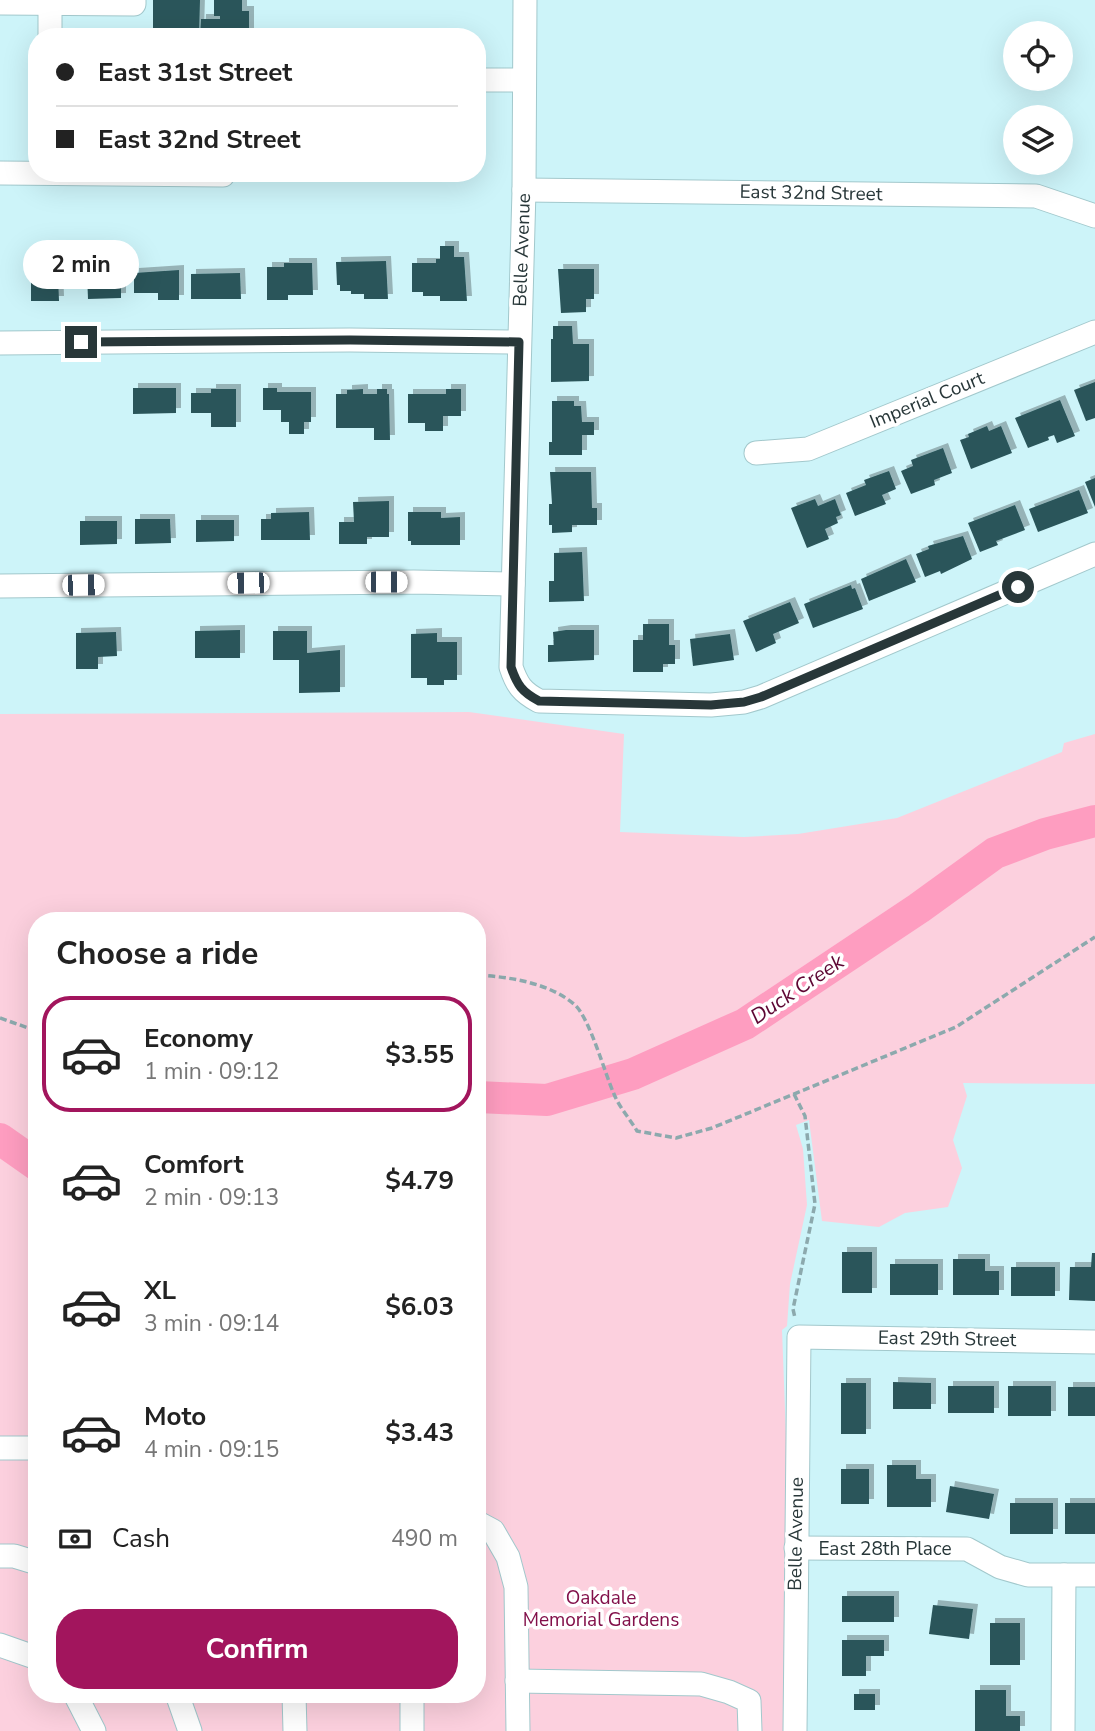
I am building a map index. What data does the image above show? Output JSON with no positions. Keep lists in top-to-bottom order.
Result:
{
  "streets": {
    "street": [
      "East 32nd Street",
      "Belle Avenue",
      "Imperial Court",
      "East 29th Street",
      "East 28th Place"
    ]
  },
  "crossings": [
    ["East 32nd Street", "Belle Avenue"],
    ["Belle Avenue", "East 29th Street"],
    ["Belle Avenue", "East 28th Place"]
  ],
  "water": ["Duck Creek"],
  "parks": ["Oakdale Memorial Gardens"],
  "page": {
    "banner": ["East 31st Street", "East 32nd Street"],
    "bubble": "2 min",
    "heading": "Choose a ride",
    "list": [
      {
        "name": "Economy",
        "note": "1 min · 09:12",
        "value": "$3.55"
      },
      {
        "name": "Comfort",
        "note": "2 min · 09:13",
        "value": "$4.79"
      },
      {
        "name": "XL",
        "note": "3 min · 09:14",
        "value": "$6.03"
      },
      {
        "name": "Moto",
        "note": "4 min · 09:15",
        "value": "$3.43"
      }
    ],
    "pay": ["Cash", "490 m"],
    "buttons": "Confirm"
  }
}
